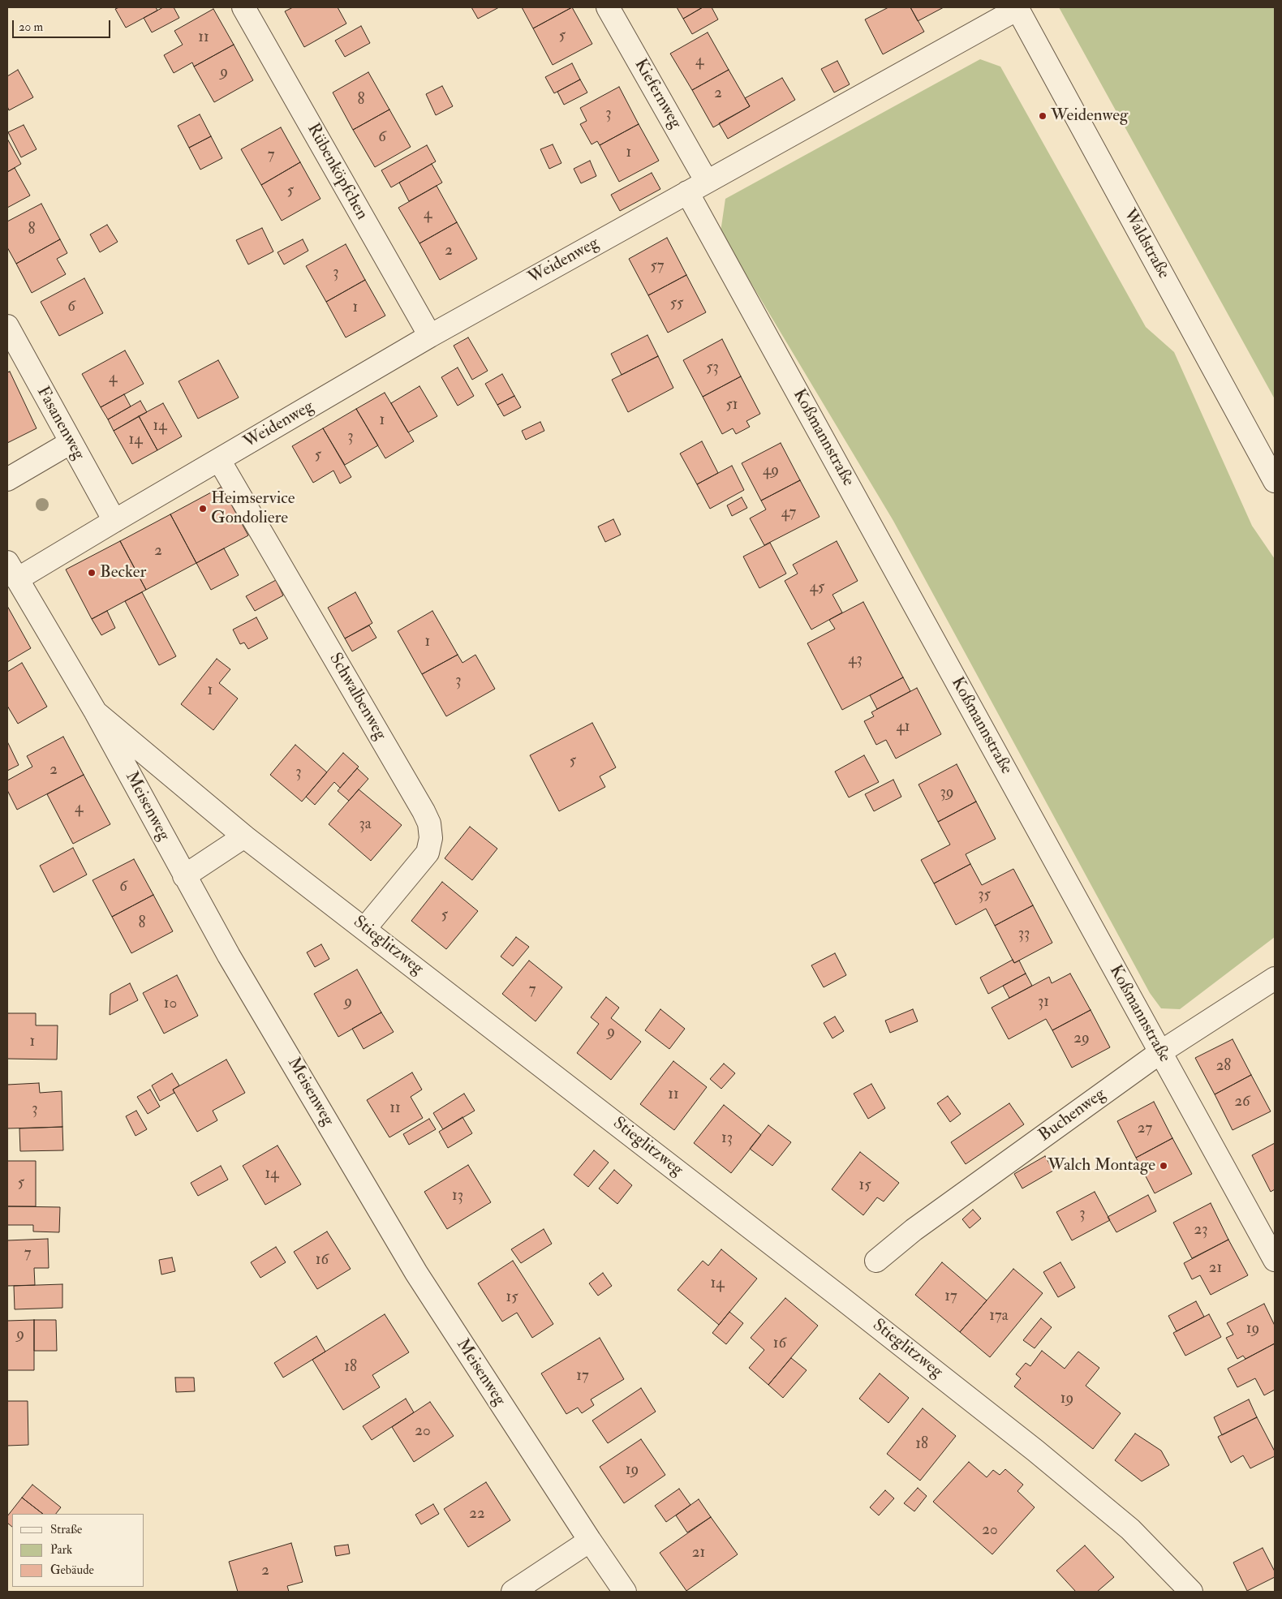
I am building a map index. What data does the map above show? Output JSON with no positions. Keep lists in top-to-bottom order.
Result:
{
  "streets": {
    "street": [
      "Kiefernweg",
      "Rübenköpfchen",
      "Waldstraße",
      "Weidenweg",
      "Fasanenweg",
      "Koßmannstraße",
      "Schwalbenweg",
      "Meisenweg",
      "Stieglitzweg",
      "Buchenweg"
    ]
  },
  "crossings": [
    ["Kiefernweg", "Weidenweg"],
    ["Rübenköpfchen", "Weidenweg"],
    ["Waldstraße", "Weidenweg"],
    ["Weidenweg", "Fasanenweg"],
    ["Weidenweg", "Koßmannstraße"],
    ["Weidenweg", "Schwalbenweg"],
    ["Weidenweg", "Meisenweg"],
    ["Koßmannstraße", "Buchenweg"],
    ["Schwalbenweg", "Stieglitzweg"],
    ["Meisenweg", "Stieglitzweg"]
  ],
  "places": [
    "Weidenweg",
    "Heimservice Gondoliere",
    "Becker",
    "Walch Montage"
  ],
  "house_numbers": [
    "5",
    "11",
    "4",
    "9",
    "2",
    "8",
    "3",
    "6",
    "1",
    "7",
    "5",
    "4",
    "8",
    "2",
    "57",
    "3",
    "55",
    "6",
    "1",
    "53",
    "4",
    "51",
    "1",
    "14",
    "3",
    "14",
    "5",
    "49",
    "47",
    "2",
    "45",
    "1",
    "43",
    "3",
    "1",
    "41",
    "5",
    "2",
    "3",
    "39",
    "4",
    "3a",
    "6",
    "35",
    "5",
    "8",
    "33",
    "7",
    "9",
    "31",
    "10",
    "9",
    "29",
    "1",
    "28",
    "11",
    "26",
    "11",
    "3",
    "27",
    "13",
    "14",
    "5",
    "15",
    "13",
    "3",
    "23",
    "7",
    "16",
    "21",
    "14",
    "17",
    "15",
    "17a",
    "19",
    "9",
    "16",
    "18",
    "17",
    "19",
    "20",
    "18",
    "19",
    "22",
    "20",
    "21",
    "2"
  ],
  "legend": ["Straße", "Park", "Gebäude"],
  "scale_bar": "20 m"
}
